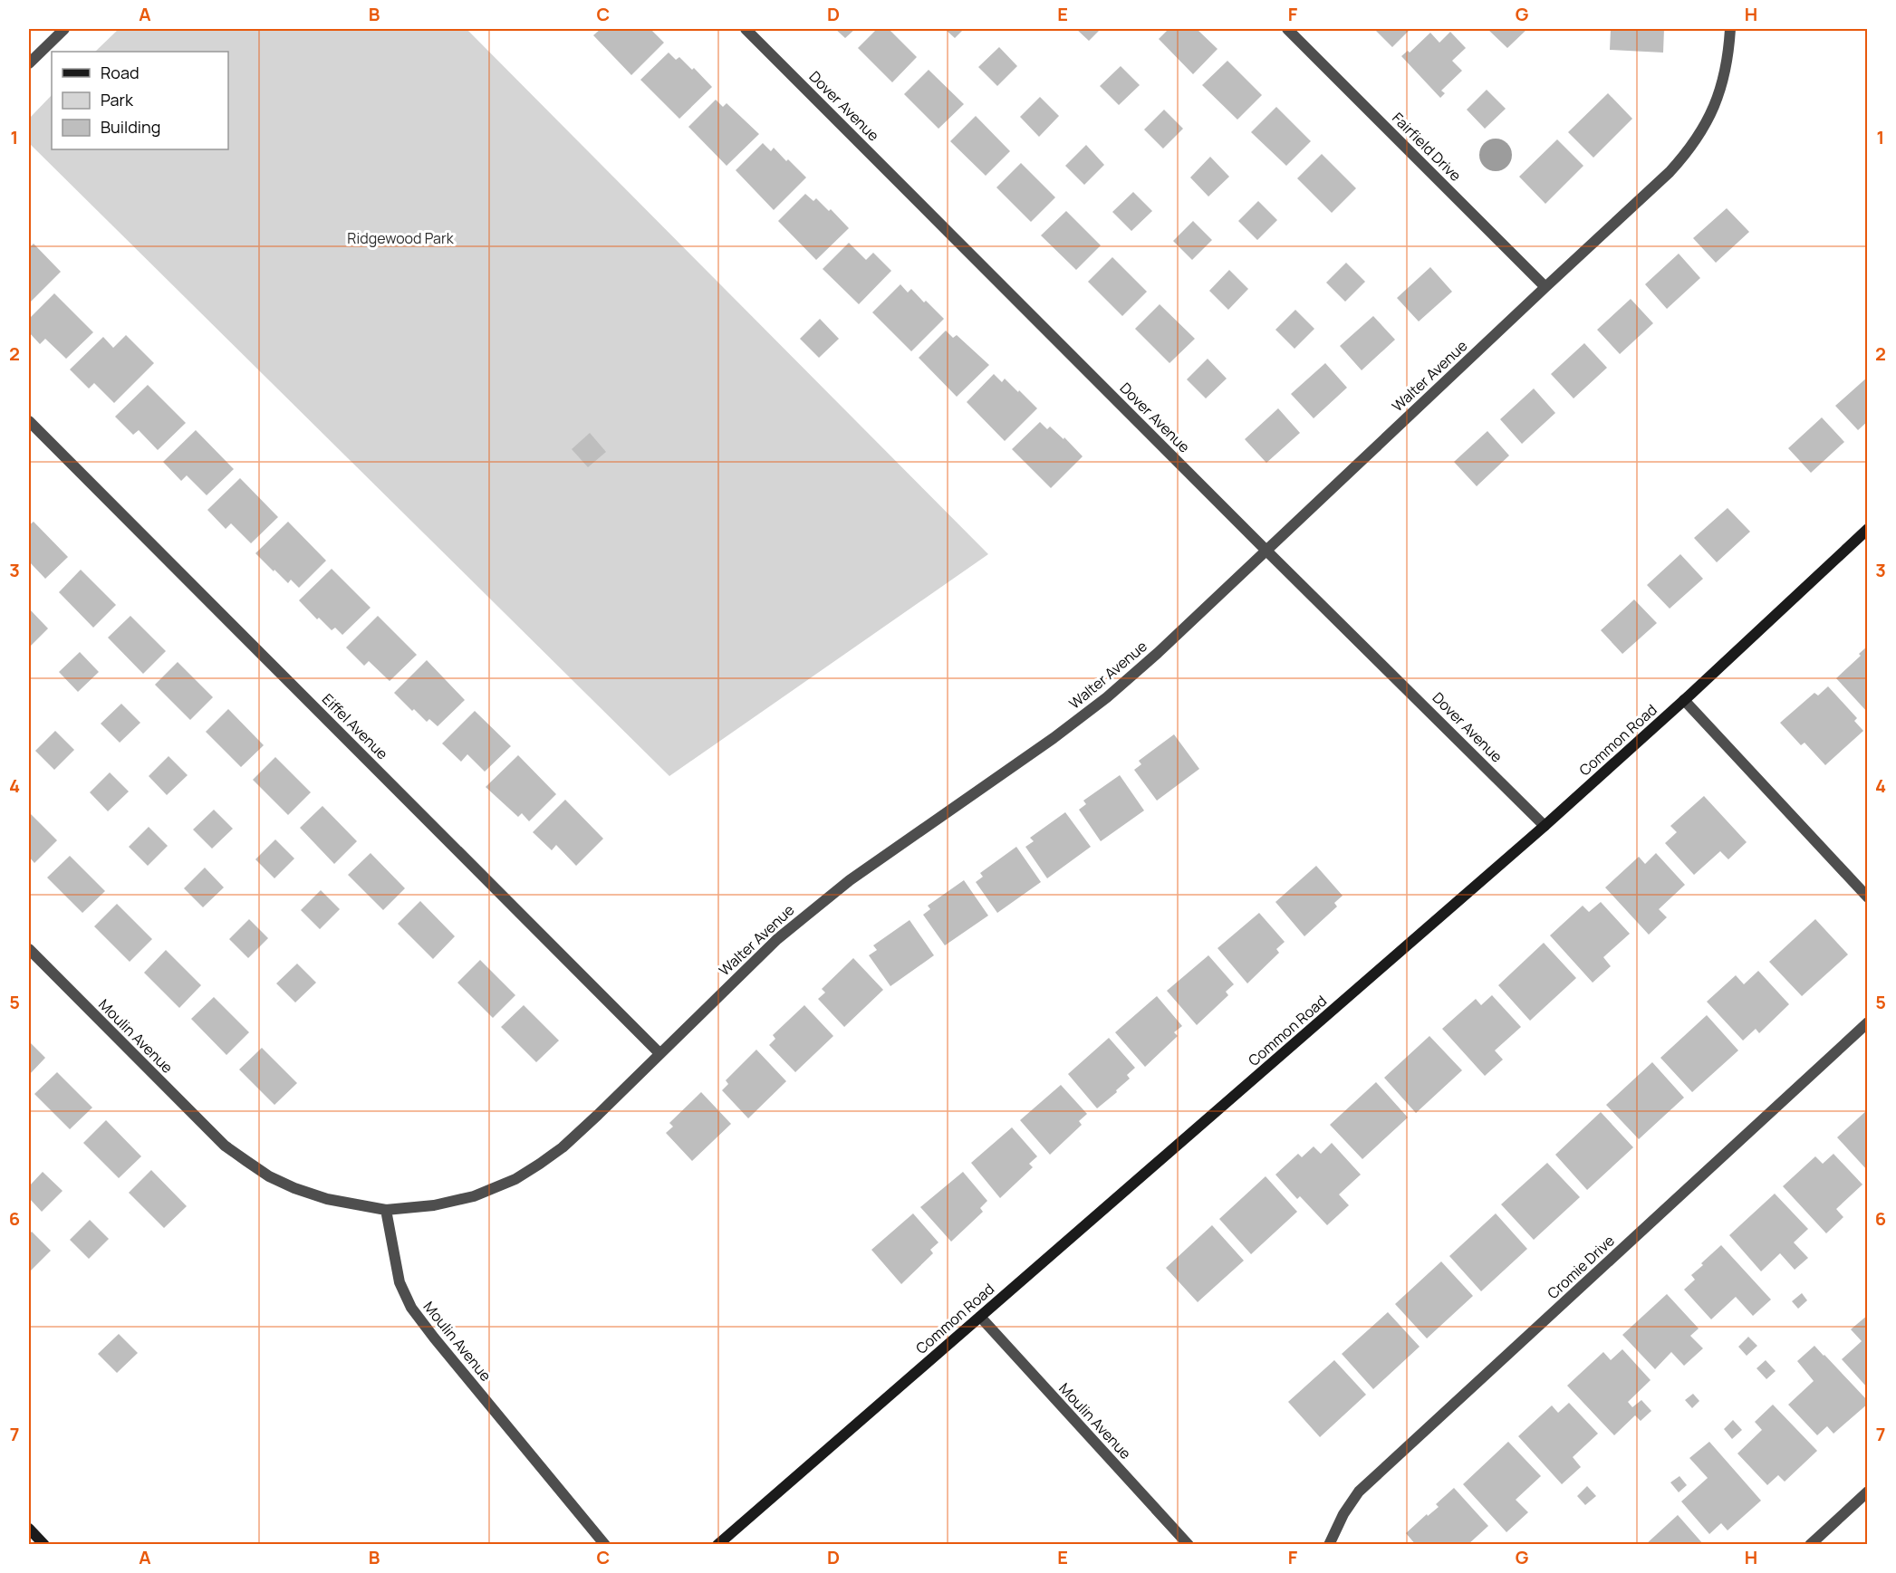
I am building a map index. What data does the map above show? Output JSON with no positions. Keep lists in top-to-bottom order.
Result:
{
  "streets": {
    "street": [
      "Dover Avenue",
      "Fairfield Drive",
      "Walter Avenue",
      "Eiffel Avenue",
      "Common Road",
      "Moulin Avenue",
      "Cromie Drive"
    ]
  },
  "crossings": [
    ["Dover Avenue", "Walter Avenue"],
    ["Dover Avenue", "Common Road"],
    ["Fairfield Drive", "Walter Avenue"],
    ["Walter Avenue", "Eiffel Avenue"],
    ["Walter Avenue", "Moulin Avenue"],
    ["Common Road", "Moulin Avenue"]
  ],
  "parks": ["Ridgewood Park"],
  "legend": ["Road", "Park", "Building"],
  "grid": {
    "columns": [
      "A",
      "B",
      "C",
      "D",
      "E",
      "F",
      "G",
      "H"
    ],
    "rows": [
      "1",
      "2",
      "3",
      "4",
      "5",
      "6",
      "7"
    ]
  }
}
